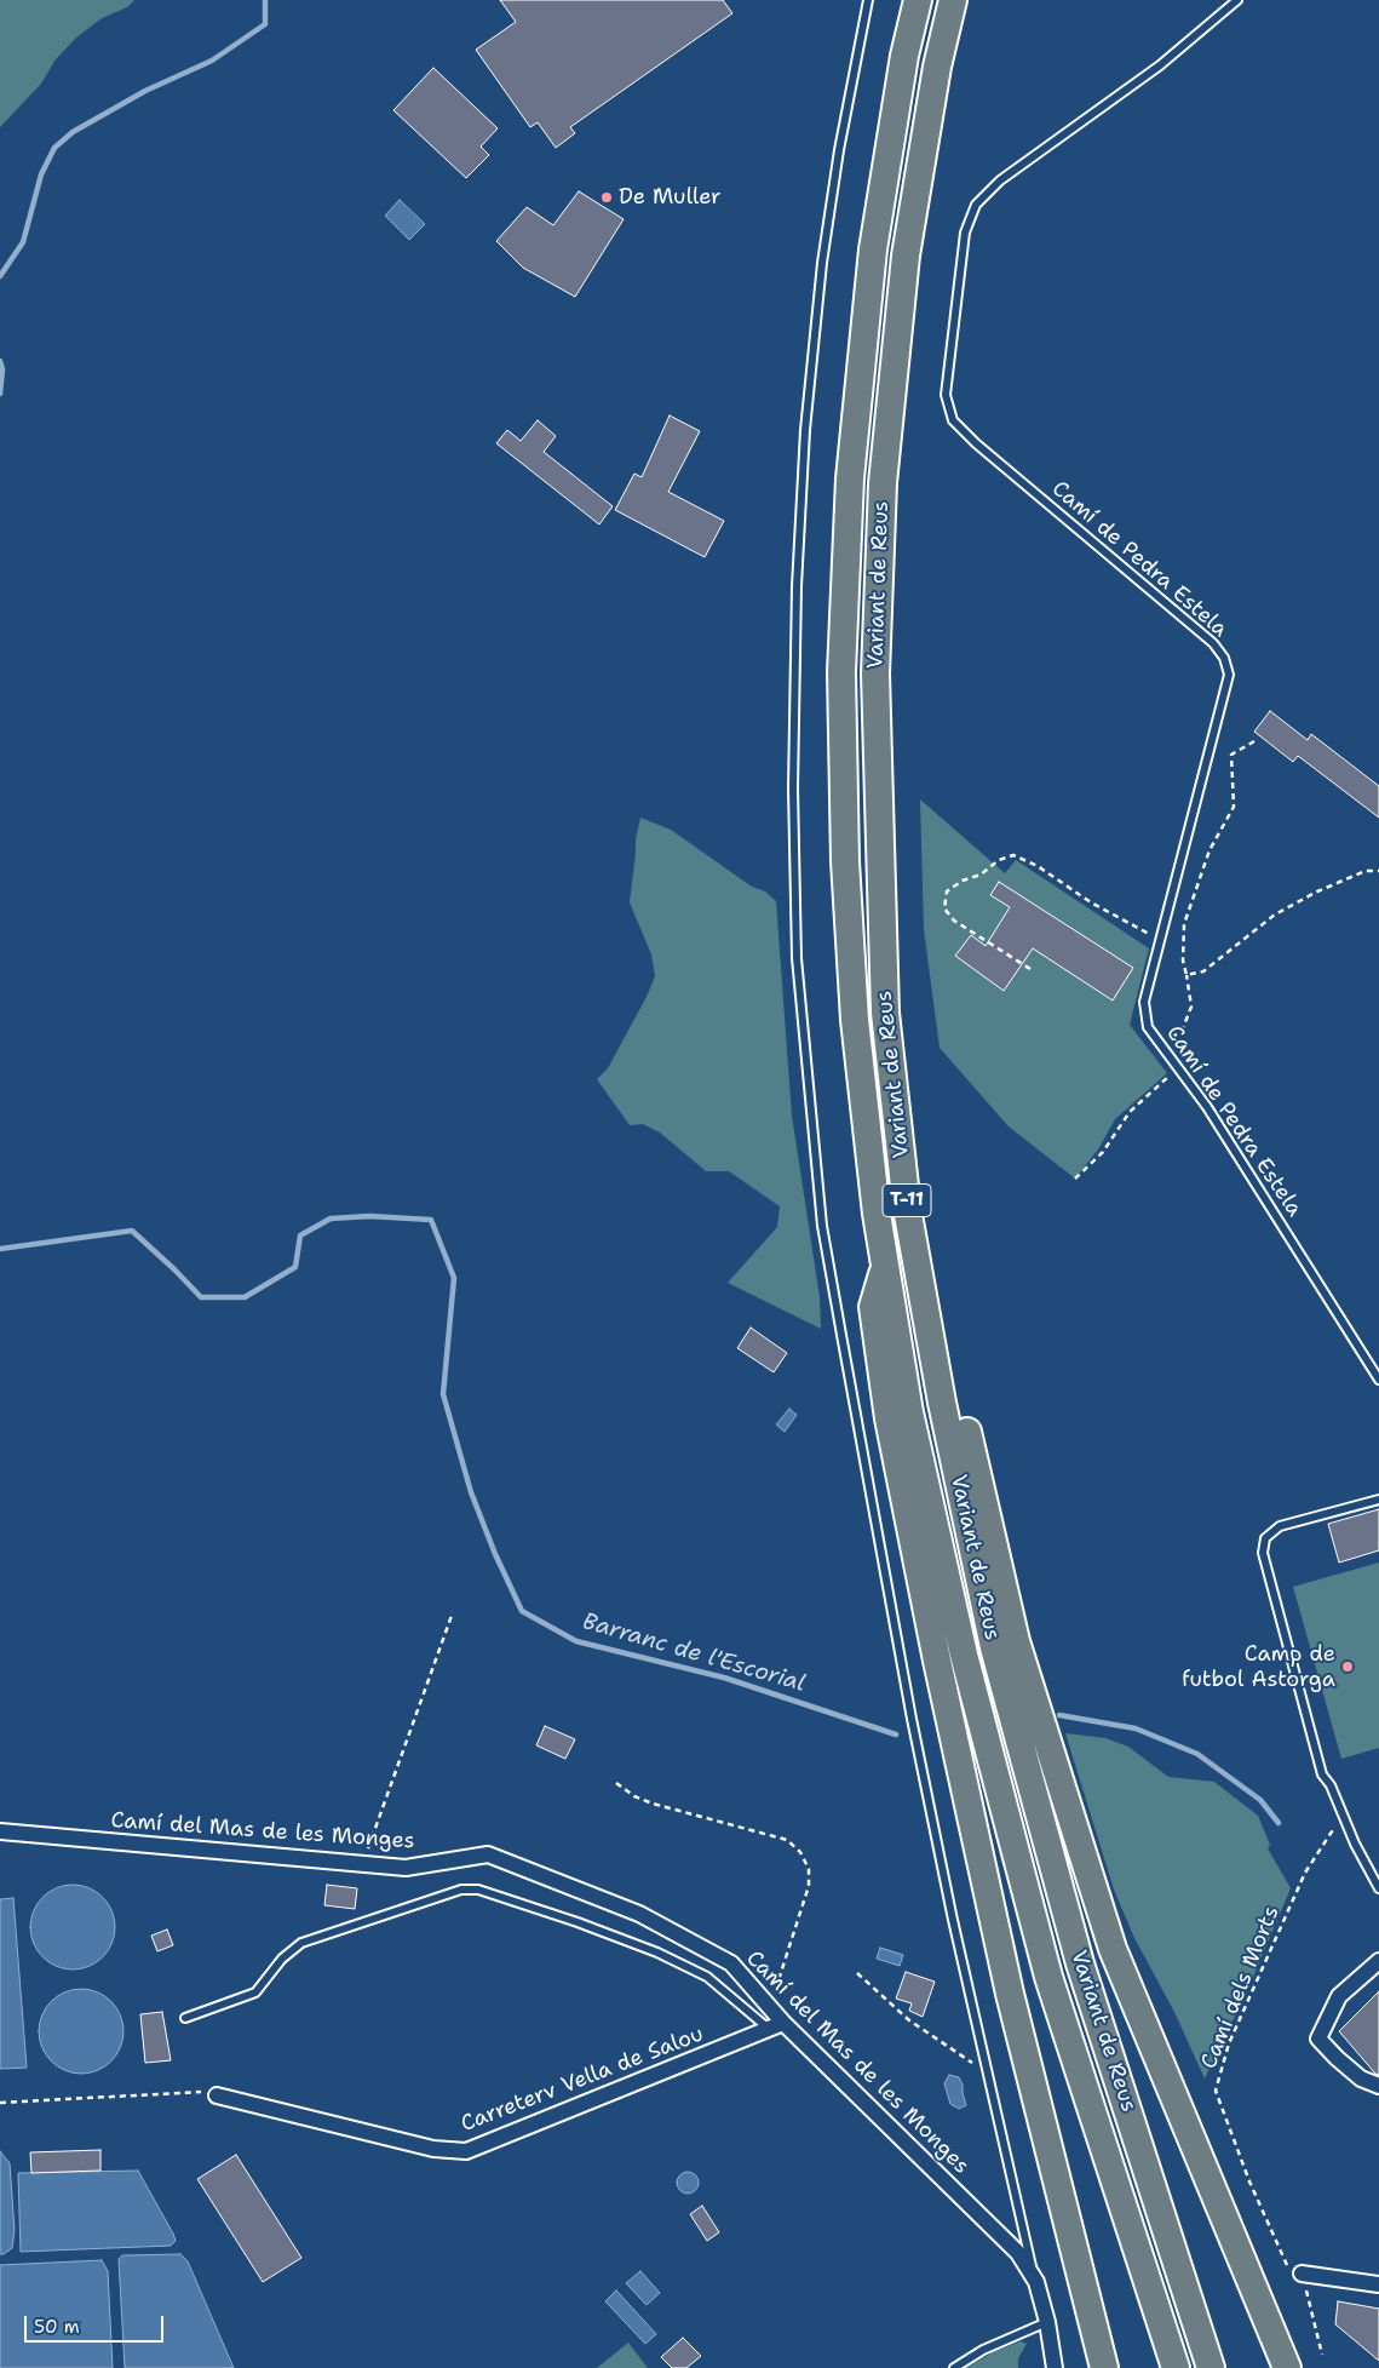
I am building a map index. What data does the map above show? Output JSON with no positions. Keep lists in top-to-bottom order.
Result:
{
  "streets": {
    "highway": ["Variant de Reus", "T-11"],
    "street": ["Camí del Mas de les Monges", "Carreterv Vella de Salou"],
    "lane": ["Camí de Pedra Estela"],
    "path": ["Camí dels Morts"]
  },
  "crossings": [
    ["Camí del Mas de les Monges", "Carreterv Vella de Salou"]
  ],
  "water": ["Barranc de l'Escorial"],
  "places": ["De Muller", "Camp de futbol Astorga"],
  "scale_bar": "50 m"
}
